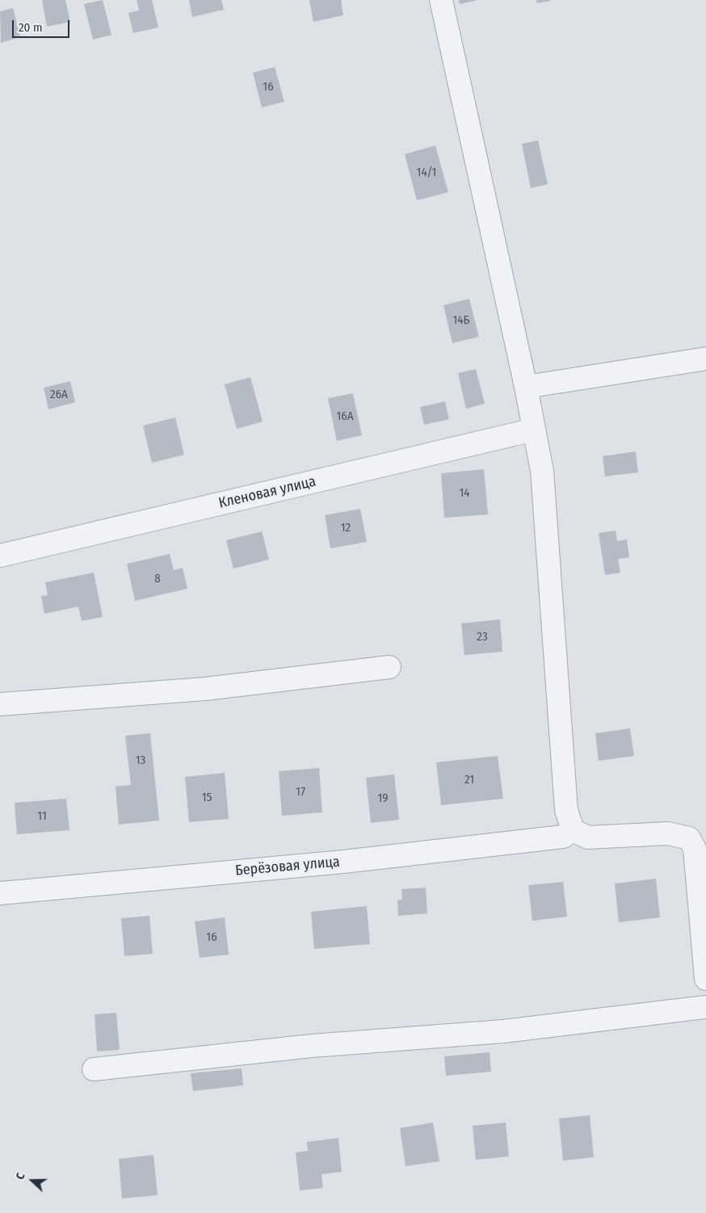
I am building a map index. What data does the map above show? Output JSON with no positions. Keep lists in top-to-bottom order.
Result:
{
  "streets": {
    "street": ["Кленовая улица", "Берёзовая улица"]
  },
  "house_numbers": [
    "16",
    "14/1",
    "14Б",
    "26А",
    "16А",
    "14",
    "12",
    "8",
    "23",
    "13",
    "21",
    "17",
    "15",
    "19",
    "11",
    "16"
  ],
  "scale_bar": "20 m",
  "north": "left"
}
